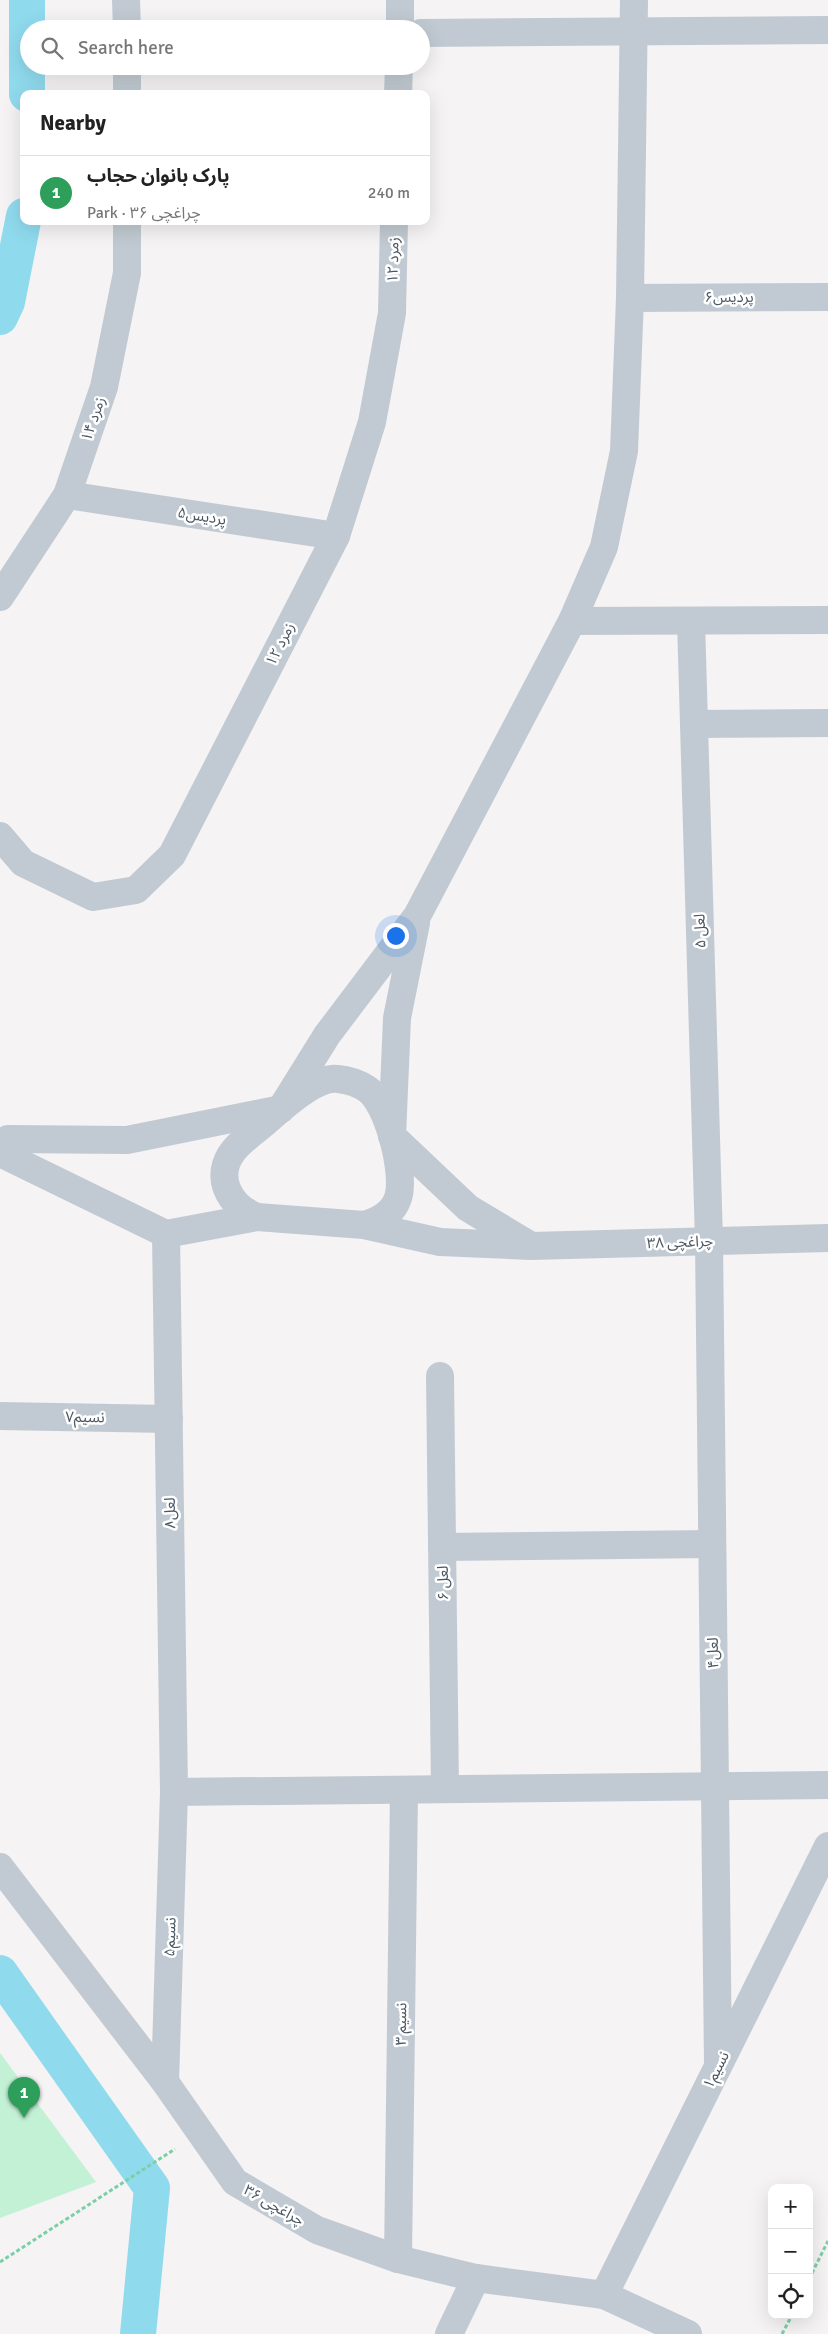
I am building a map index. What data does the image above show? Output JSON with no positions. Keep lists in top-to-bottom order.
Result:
{
  "streets": {
    "street": [
      "زمرد ۱۲",
      "پردیس۶",
      "زمرد ۱۴",
      "پردیس۵",
      "لعل ۵",
      "چراغچی ۳۸",
      "نسیم۷",
      "لعل۸",
      "لعل ۶",
      "لعل۴",
      "نسیم۵",
      "نسیم ۳",
      "نسیم۱",
      "چراغچی ۳۶"
    ]
  },
  "crossings": [
    ["زمرد ۱۲", "پردیس۵"],
    ["زمرد ۱۴", "پردیس۵"],
    ["لعل ۵", "چراغچی ۳۸"],
    ["لعل ۵", "لعل۴"],
    ["چراغچی ۳۸", "لعل۴"],
    ["نسیم۷", "لعل۸"],
    ["لعل۸", "نسیم۵"],
    ["لعل۴", "نسیم۱"],
    ["نسیم۵", "چراغچی ۳۶"],
    ["نسیم ۳", "چراغچی ۳۶"],
    ["نسیم۱", "چراغچی ۳۶"]
  ],
  "page": {
    "search": "Search here",
    "heading": "Nearby",
    "list": [
      {
        "mark": "1",
        "name": "پارک بانوان حجاب",
        "note": "Park · چراغچی ۳۶",
        "value": "240 m"
      }
    ],
    "pins": "1",
    "map_buttons": ["+", "−"]
  }
}
